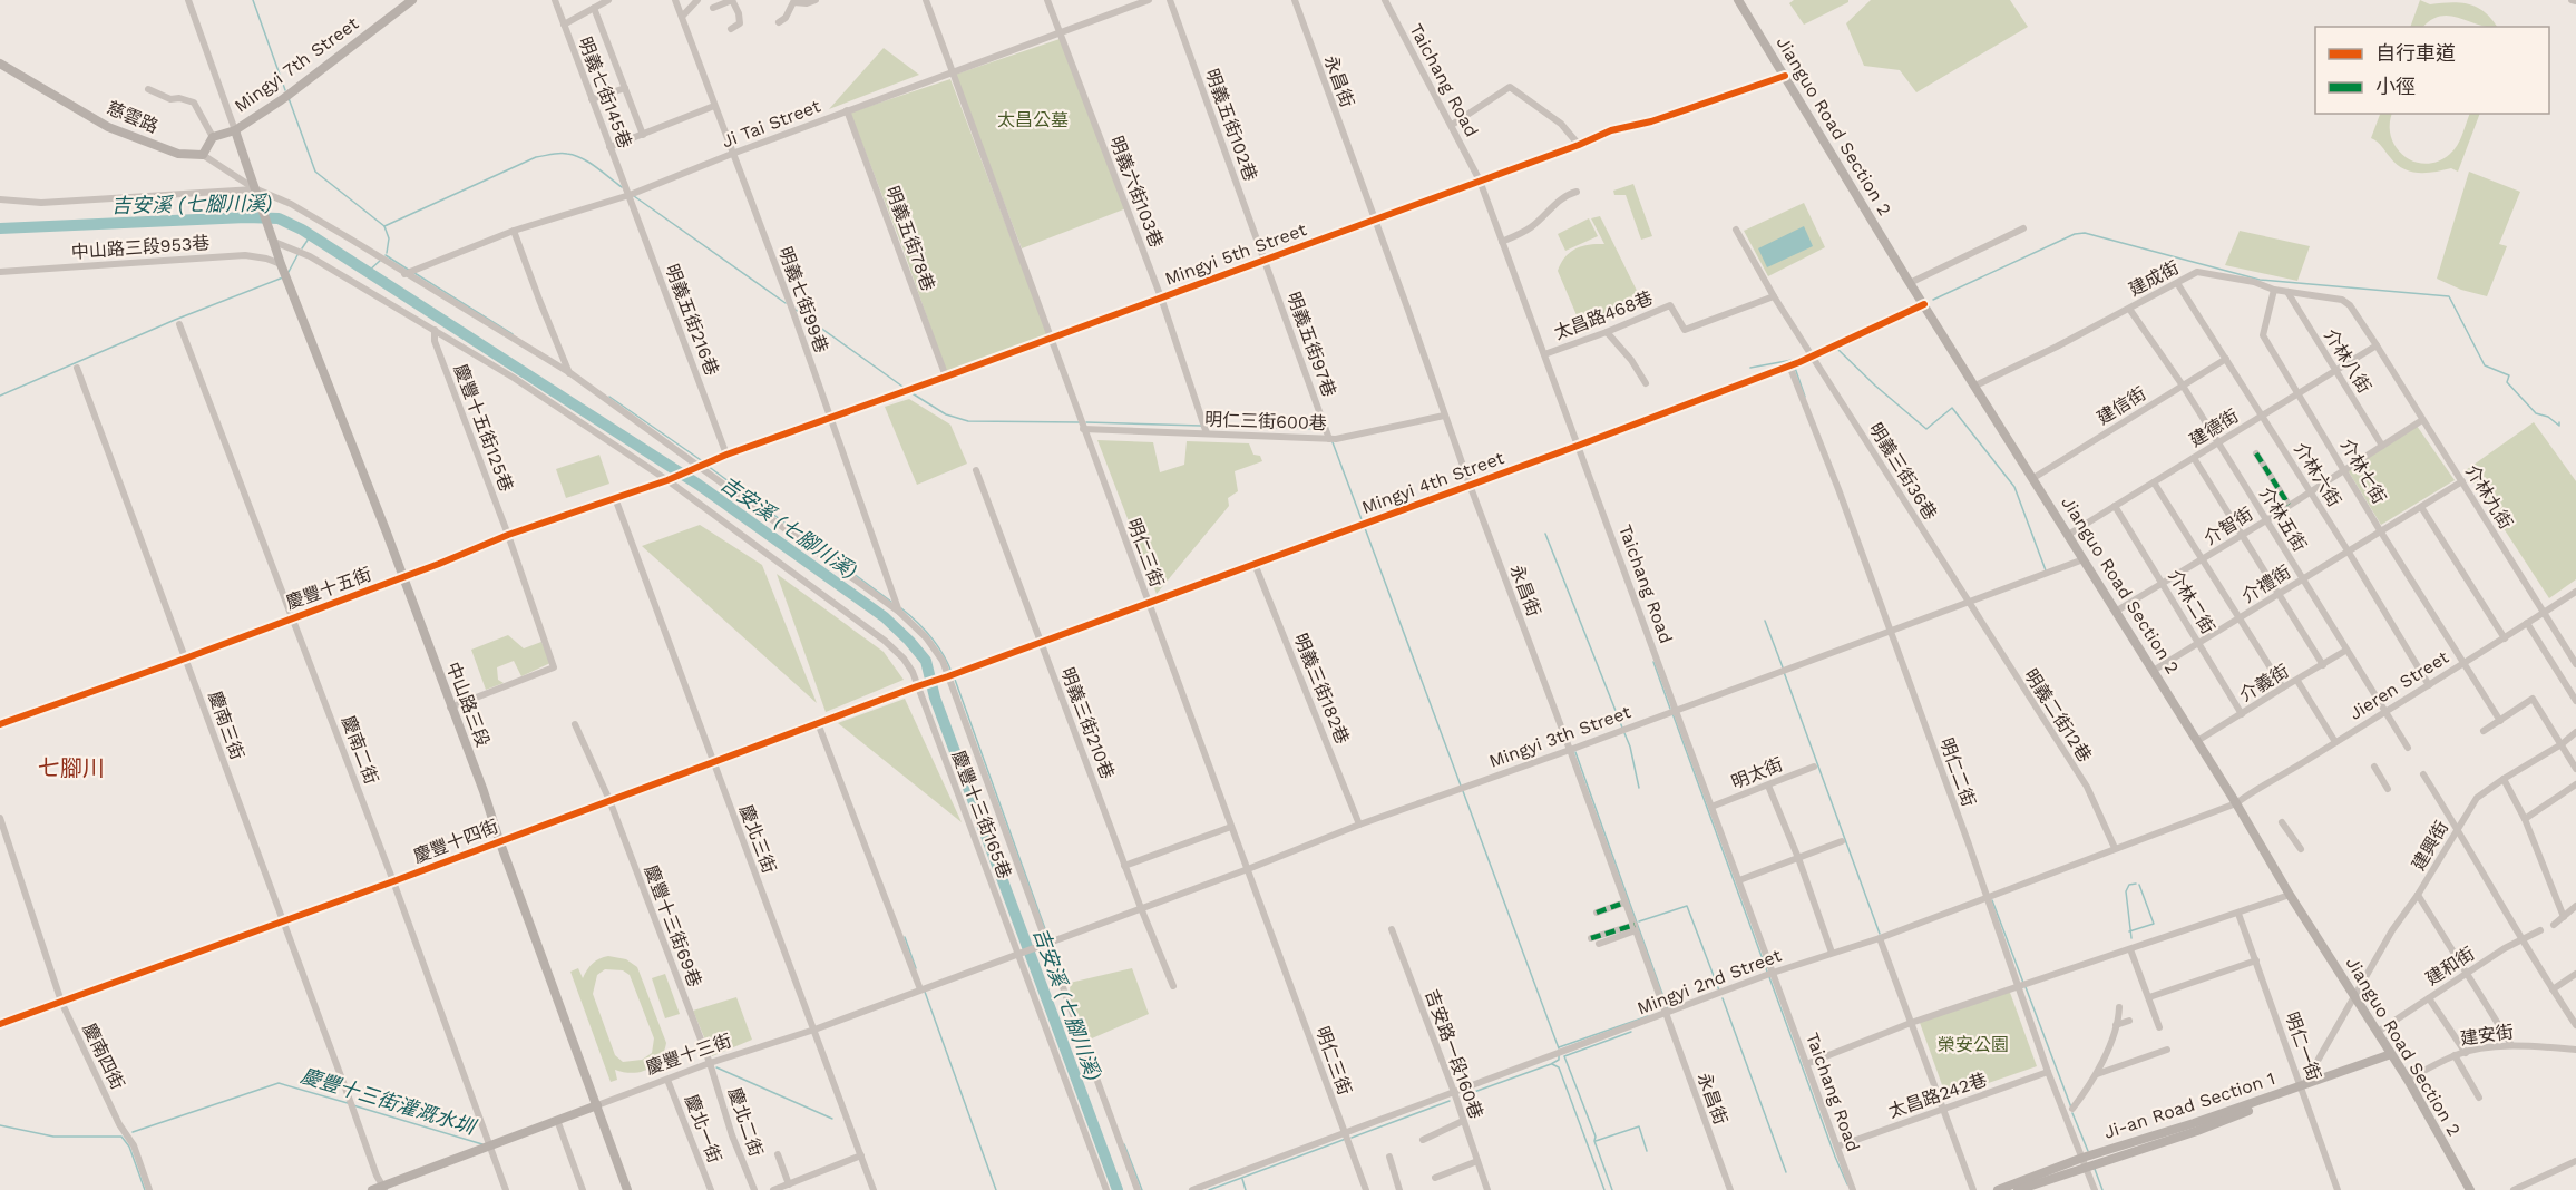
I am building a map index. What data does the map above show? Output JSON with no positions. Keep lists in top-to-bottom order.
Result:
{
  "streets": {
    "street": [
      "Mingyi 7th Street",
      "Taichang Road",
      "永昌街",
      "明義七街145巷",
      "慈雲路",
      "Ji Tai Street",
      "明義五街102巷",
      "Jianguo Road Section 2",
      "明義六街103巷",
      "明義五街78巷",
      "中山路三段953巷",
      "Mingyi 5th Street",
      "建成街",
      "明義七街99巷",
      "太昌路468巷",
      "明義五街216巷",
      "明義五街97巷",
      "介林八街",
      "建信街",
      "明仁三街600巷",
      "慶豐十五街125巷",
      "建德街",
      "明義三街36巷",
      "介林七街",
      "介林六街",
      "Mingyi 4th Street",
      "介林九街",
      "介林五街",
      "介智街",
      "明仁三街",
      "介禮街",
      "慶豐十五街",
      "介林二街",
      "介義街",
      "Jieren Street",
      "明義三街182巷",
      "中山路三段",
      "明義二街12巷",
      "明義三街210巷",
      "慶南三街",
      "Mingyi 3th Street",
      "慶南二街",
      "明仁二街",
      "明太街",
      "慶豐十三街165巷",
      "慶北三街",
      "慶豐十四街",
      "建興街",
      "慶豐十三街69巷",
      "建和街",
      "Mingyi 2nd Street",
      "建安街",
      "明仁一街",
      "慶豐十三街",
      "吉安路一段160巷",
      "慶南四街",
      "太昌路242巷",
      "Ji-an Road Section 1",
      "慶北二街",
      "慶北一街"
    ]
  },
  "crossings": [
    ["Mingyi 7th Street", "中山路三段"],
    ["Taichang Road", "Mingyi 5th Street"],
    ["Taichang Road", "太昌路468巷"],
    ["Taichang Road", "Mingyi 4th Street"],
    ["Taichang Road", "Mingyi 3th Street"],
    ["Taichang Road", "明太街"],
    ["Taichang Road", "Mingyi 2nd Street"],
    ["Taichang Road", "太昌路242巷"],
    ["永昌街", "Mingyi 5th Street"],
    ["永昌街", "明仁三街600巷"],
    ["永昌街", "Mingyi 4th Street"],
    ["永昌街", "Mingyi 3th Street"],
    ["永昌街", "Mingyi 2nd Street"],
    ["明義七街145巷", "Ji Tai Street"],
    ["明義七街145巷", "明義五街216巷"],
    ["慈雲路", "中山路三段"],
    ["Ji Tai Street", "明義六街103巷"],
    ["Ji Tai Street", "明義五街78巷"],
    ["Ji Tai Street", "明義七街99巷"],
    ["Ji Tai Street", "明義五街216巷"],
    ["Ji Tai Street", "明仁三街"],
    ["明義五街102巷", "Mingyi 5th Street"],
    ["明義五街102巷", "明義五街97巷"],
    ["Jianguo Road Section 2", "Mingyi 5th Street"],
    ["Jianguo Road Section 2", "建成街"],
    ["Jianguo Road Section 2", "建信街"],
    ["Jianguo Road Section 2", "建德街"],
    ["Jianguo Road Section 2", "Mingyi 4th Street"],
    ["Jianguo Road Section 2", "介智街"],
    ["Jianguo Road Section 2", "介禮街"],
    ["Jianguo Road Section 2", "介義街"],
    ["Jianguo Road Section 2", "Jieren Street"],
    ["Jianguo Road Section 2", "Mingyi 3th Street"],
    ["Jianguo Road Section 2", "建興街"],
    ["Jianguo Road Section 2", "建和街"],
    ["Jianguo Road Section 2", "Mingyi 2nd Street"],
    ["Jianguo Road Section 2", "建安街"],
    ["Jianguo Road Section 2", "Ji-an Road Section 1"],
    ["明義六街103巷", "Mingyi 5th Street"],
    ["明義六街103巷", "明仁三街600巷"],
    ["明義五街78巷", "Mingyi 5th Street"],
    ["中山路三段953巷", "中山路三段"],
    ["Mingyi 5th Street", "明義七街99巷"],
    ["Mingyi 5th Street", "明義五街216巷"],
    ["Mingyi 5th Street", "明義五街97巷"],
    ["Mingyi 5th Street", "明仁三街"],
    ["Mingyi 5th Street", "慶豐十五街"],
    ["Mingyi 5th Street", "慶豐十三街165巷"],
    ["建成街", "介林八街"],
    ["建成街", "建德街"],
    ["建成街", "介林七街"],
    ["建成街", "介林六街"],
    ["建成街", "介林九街"],
    ["建成街", "介林五街"],
    ["太昌路468巷", "明義三街36巷"],
    ["明義五街97巷", "明仁三街600巷"],
    ["介林八街", "建德街"],
    ["介林八街", "介智街"],
    ["建信街", "介林六街"],
    ["建信街", "介林五街"],
    ["明仁三街600巷", "明仁三街"],
    ["慶豐十五街125巷", "慶豐十五街"],
    ["慶豐十五街125巷", "中山路三段"],
    ["慶豐十五街125巷", "慶豐十三街165巷"],
    ["建德街", "介林七街"],
    ["建德街", "介林六街"],
    ["建德街", "介林九街"],
    ["建德街", "介林五街"],
    ["建德街", "介林二街"],
    ["明義三街36巷", "Mingyi 4th Street"],
    ["明義三街36巷", "明義二街12巷"],
    ["明義三街36巷", "Mingyi 3th Street"],
    ["介林七街", "介智街"],
    ["介林七街", "介禮街"],
    ["介林七街", "Jieren Street"],
    ["介林六街", "介智街"],
    ["介林六街", "介禮街"],
    ["介林六街", "Jieren Street"],
    ["Mingyi 4th Street", "明仁三街"],
    ["Mingyi 4th Street", "明義三街182巷"],
    ["Mingyi 4th Street", "明義三街210巷"],
    ["Mingyi 4th Street", "明仁二街"],
    ["Mingyi 4th Street", "慶豐十三街165巷"],
    ["Mingyi 4th Street", "慶豐十四街"],
    ["介林九街", "介智街"],
    ["介林九街", "介禮街"],
    ["介林九街", "Jieren Street"],
    ["介林五街", "介智街"],
    ["介林五街", "介禮街"],
    ["介林五街", "介義街"],
    ["介林五街", "Jieren Street"],
    ["介智街", "介林二街"],
    ["明仁三街", "Mingyi 3th Street"],
    ["明仁三街", "Mingyi 2nd Street"],
    ["介禮街", "介林二街"],
    ["慶豐十五街", "中山路三段"],
    ["慶豐十五街", "慶南三街"],
    ["慶豐十五街", "慶南二街"],
    ["慶豐十五街", "慶豐十三街165巷"],
    ["慶豐十五街", "慶北三街"],
    ["介林二街", "介義街"],
    ["Jieren Street", "Mingyi 2nd Street"],
    ["明義三街182巷", "Mingyi 3th Street"],
    ["中山路三段", "慶豐十三街165巷"],
    ["中山路三段", "慶豐十四街"],
    ["中山路三段", "慶豐十三街"],
    ["明義二街12巷", "Mingyi 3th Street"],
    ["明義二街12巷", "Mingyi 2nd Street"],
    ["明義三街210巷", "Mingyi 3th Street"],
    ["慶南三街", "慶豐十四街"],
    ["慶南三街", "慶豐十三街"],
    ["Mingyi 3th Street", "明仁二街"],
    ["Mingyi 3th Street", "慶豐十三街165巷"],
    ["Mingyi 3th Street", "慶豐十三街"],
    ["慶南二街", "慶豐十四街"],
    ["慶南二街", "慶豐十三街"],
    ["明仁二街", "Mingyi 2nd Street"],
    ["明仁二街", "太昌路242巷"],
    ["明仁二街", "Ji-an Road Section 1"],
    ["慶豐十三街165巷", "慶豐十四街"],
    ["慶豐十三街165巷", "慶豐十三街"],
    ["慶北三街", "慶豐十四街"],
    ["慶北三街", "慶豐十三街"],
    ["慶豐十四街", "慶豐十三街69巷"],
    ["慶豐十四街", "慶南四街"],
    ["建興街", "明仁一街"],
    ["建興街", "Ji-an Road Section 1"],
    ["慶豐十三街69巷", "慶豐十三街"],
    ["慶豐十三街69巷", "慶北二街"],
    ["Mingyi 2nd Street", "吉安路一段160巷"],
    ["明仁一街", "Ji-an Road Section 1"],
    ["慶豐十三街", "慶北二街"],
    ["慶豐十三街", "慶北一街"]
  ],
  "districts": ["七腳川"],
  "water": ["吉安溪 (七腳川溪)", "慶豐十三街灌溉水圳"],
  "parks": ["太昌公墓", "榮安公園"],
  "legend": ["自行車道", "小徑"]
}
